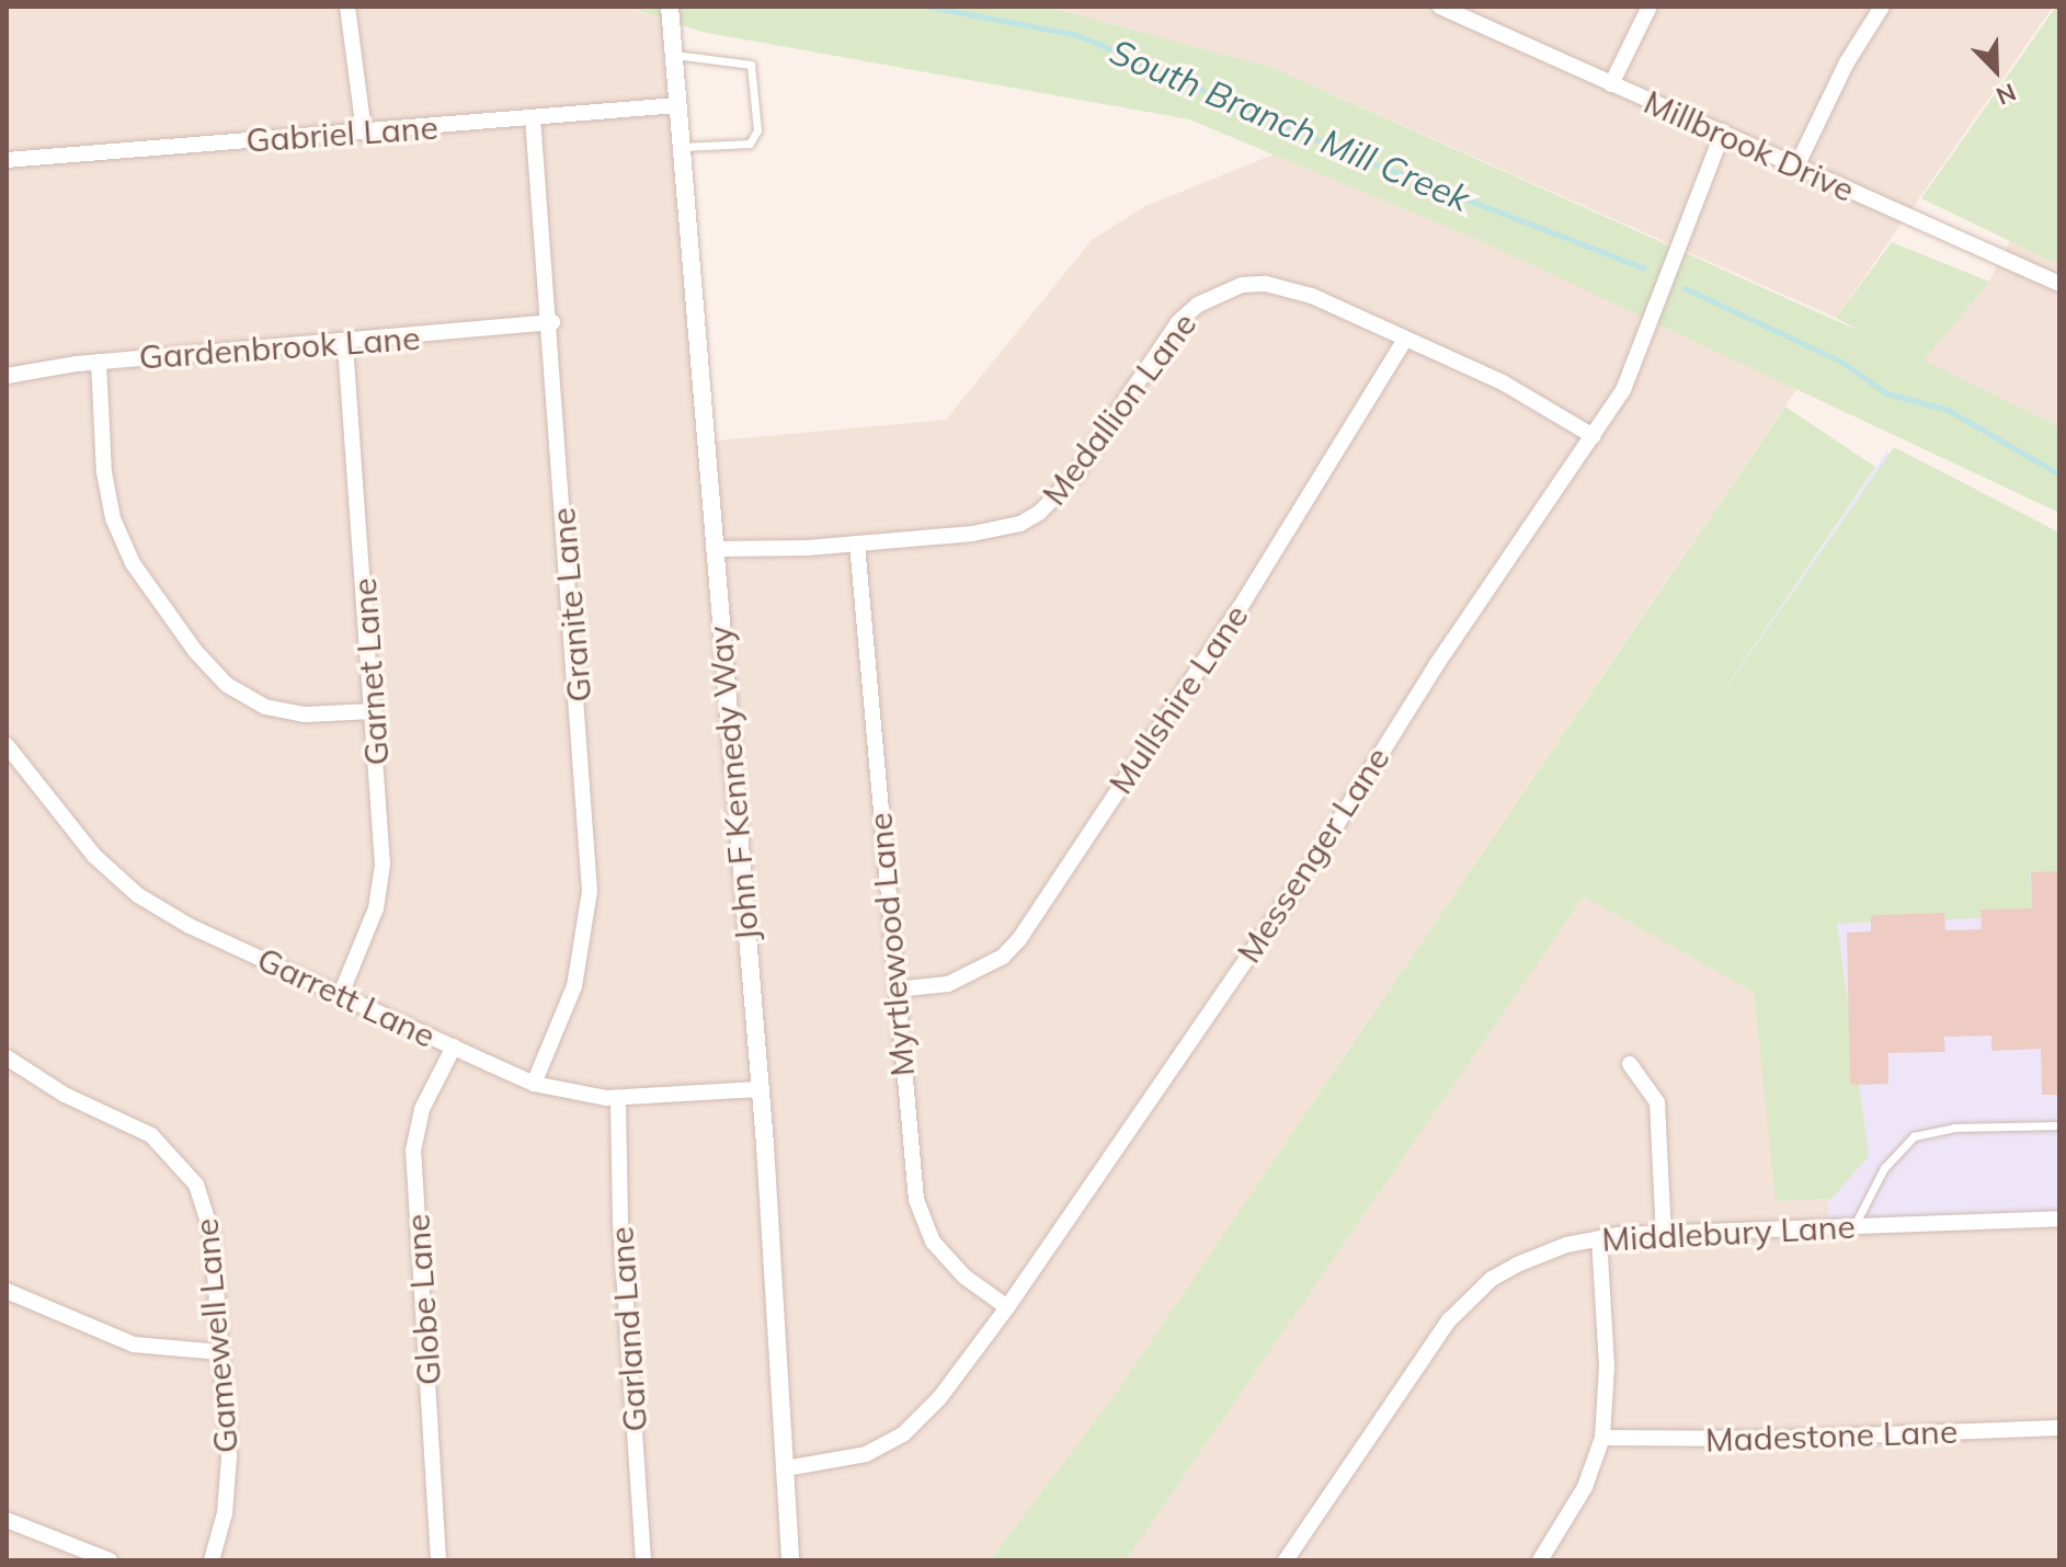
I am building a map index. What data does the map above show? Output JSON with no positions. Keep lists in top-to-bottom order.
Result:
{
  "streets": {
    "street": [
      "Gabriel Lane",
      "Millbrook Drive",
      "Gardenbrook Lane",
      "Medallion Lane",
      "Granite Lane",
      "Garnet Lane",
      "Mullshire Lane",
      "John F Kennedy Way",
      "Messenger Lane",
      "Myrtlewood Lane",
      "Garrett Lane",
      "Middlebury Lane",
      "Globe Lane",
      "Garland Lane",
      "Gamewell Lane",
      "Madestone Lane"
    ]
  },
  "crossings": [
    ["Gabriel Lane", "Granite Lane"],
    ["Gabriel Lane", "John F Kennedy Way"],
    ["Millbrook Drive", "Messenger Lane"],
    ["Gardenbrook Lane", "Granite Lane"],
    ["Gardenbrook Lane", "Garnet Lane"],
    ["Medallion Lane", "Mullshire Lane"],
    ["Medallion Lane", "John F Kennedy Way"],
    ["Medallion Lane", "Messenger Lane"],
    ["Medallion Lane", "Myrtlewood Lane"],
    ["Granite Lane", "Garrett Lane"],
    ["Garnet Lane", "Garrett Lane"],
    ["Mullshire Lane", "Myrtlewood Lane"],
    ["John F Kennedy Way", "Messenger Lane"],
    ["John F Kennedy Way", "Garrett Lane"],
    ["Messenger Lane", "Myrtlewood Lane"],
    ["Garrett Lane", "Globe Lane"],
    ["Garrett Lane", "Garland Lane"]
  ],
  "water": ["South Branch Mill Creek"],
  "north": "bottom right"
}
